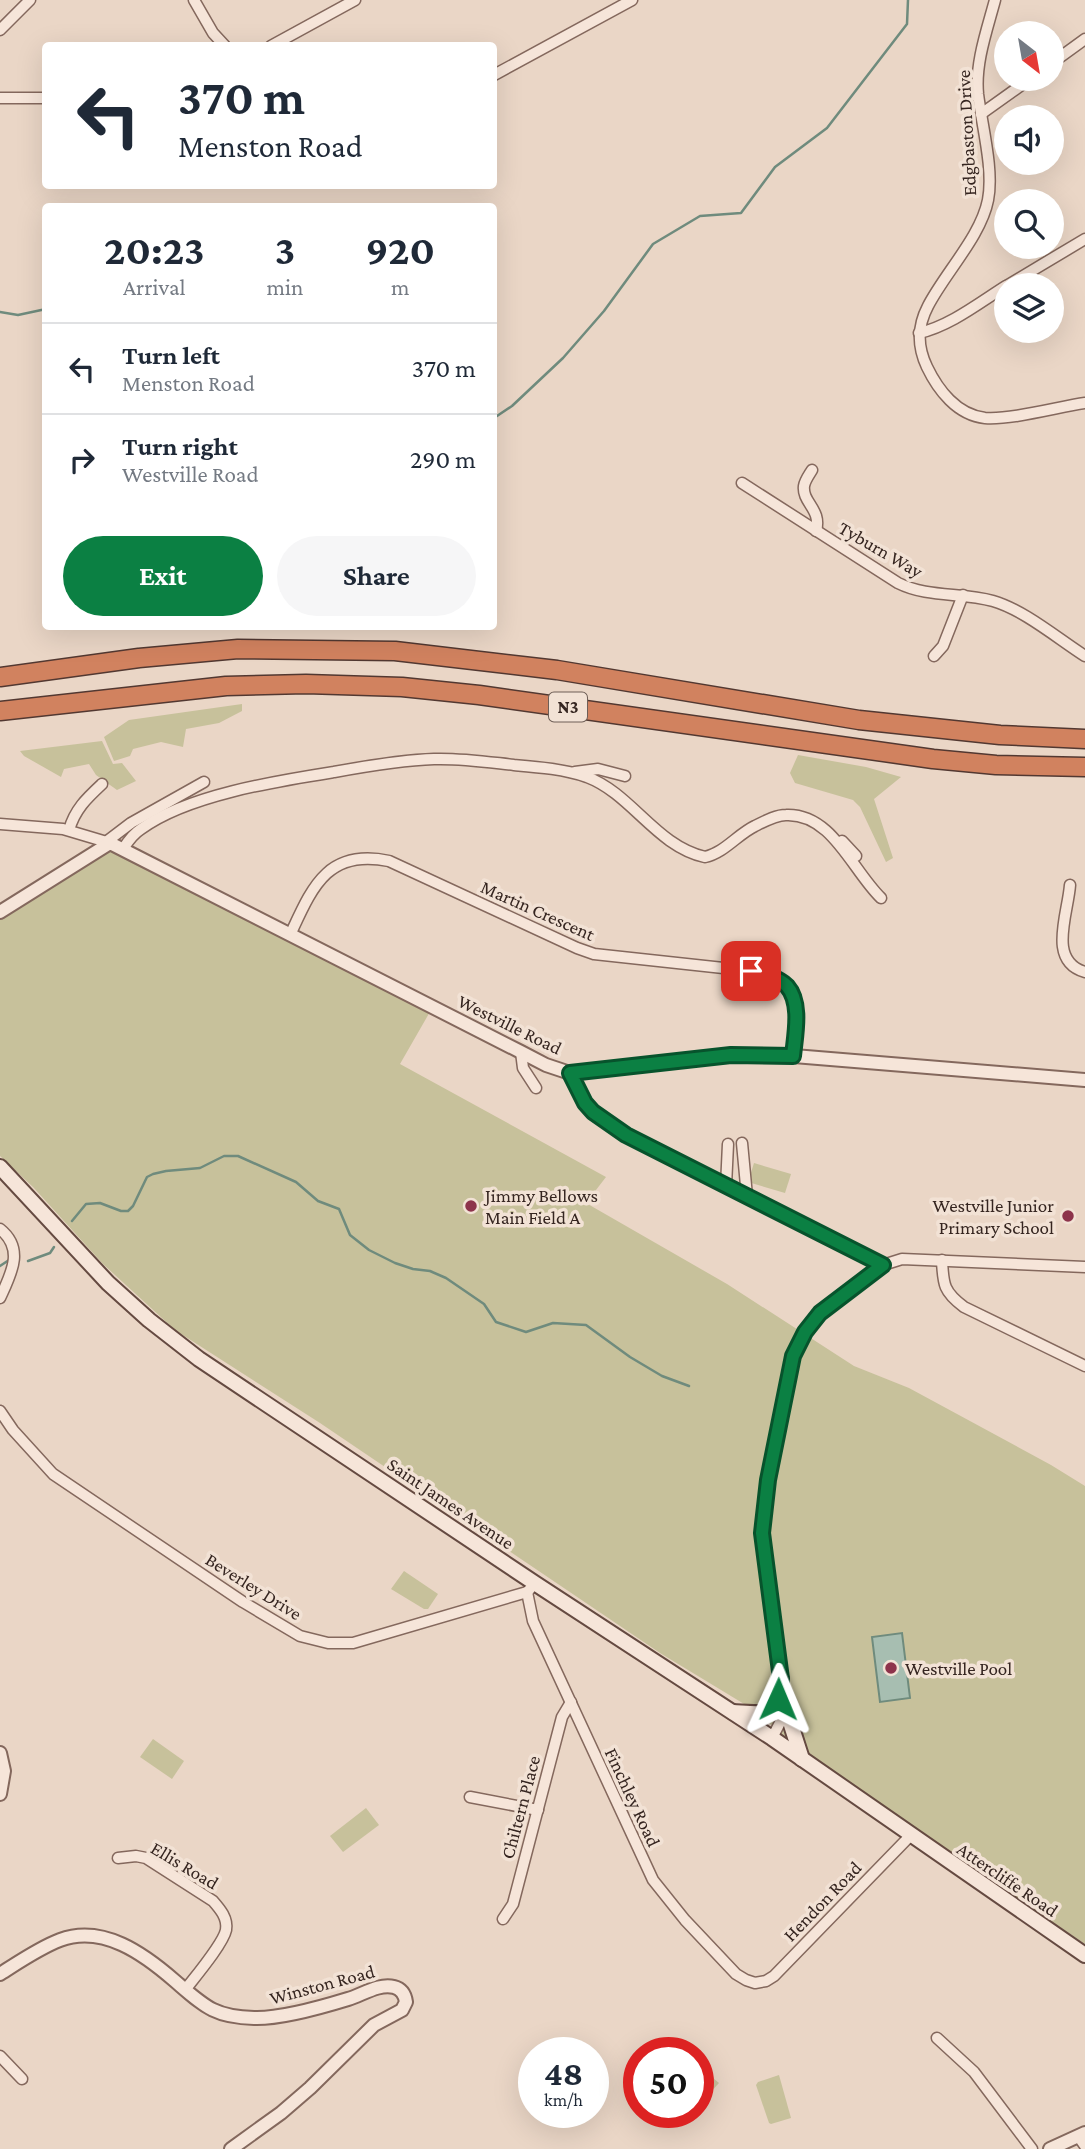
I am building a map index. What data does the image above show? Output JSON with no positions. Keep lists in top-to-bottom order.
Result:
{
  "streets": {
    "highway": ["N3"],
    "main road": ["Saint James Avenue", "Attercliffe Road"],
    "street": [
      "Edgbaston Drive",
      "Tyburn Way",
      "Martin Crescent",
      "Westville Road",
      "Beverley Drive",
      "Finchley Road",
      "Chiltern Place",
      "Ellis Road",
      "Hendon Road",
      "Winston Road"
    ]
  },
  "crossings": [
    ["Martin Crescent", "Westville Road"],
    ["Saint James Avenue", "Beverley Drive"],
    ["Saint James Avenue", "Finchley Road"],
    ["Saint James Avenue", "Attercliffe Road"],
    ["Saint James Avenue", "Hendon Road"],
    ["Beverley Drive", "Finchley Road"],
    ["Finchley Road", "Chiltern Place"],
    ["Finchley Road", "Hendon Road"],
    ["Ellis Road", "Winston Road"],
    ["Attercliffe Road", "Hendon Road"]
  ],
  "places": ["Jimmy Bellows Main Field A", "Westville Junior Primary School", "Westville Pool"],
  "north": "bottom right",
  "page": {
    "turn": ["370 m", "Menston Road"],
    "eta": [
      "20:23",
      "Arrival",
      "3",
      "min",
      "920",
      "m"
    ],
    "list": [
      {
        "name": "Turn left",
        "note": "Menston Road",
        "value": "370 m"
      },
      {
        "name": "Turn right",
        "note": "Westville Road",
        "value": "290 m"
      }
    ],
    "buttons": ["Exit", "Share"],
    "speed": "48 km/h",
    "limit": "50"
  }
}
